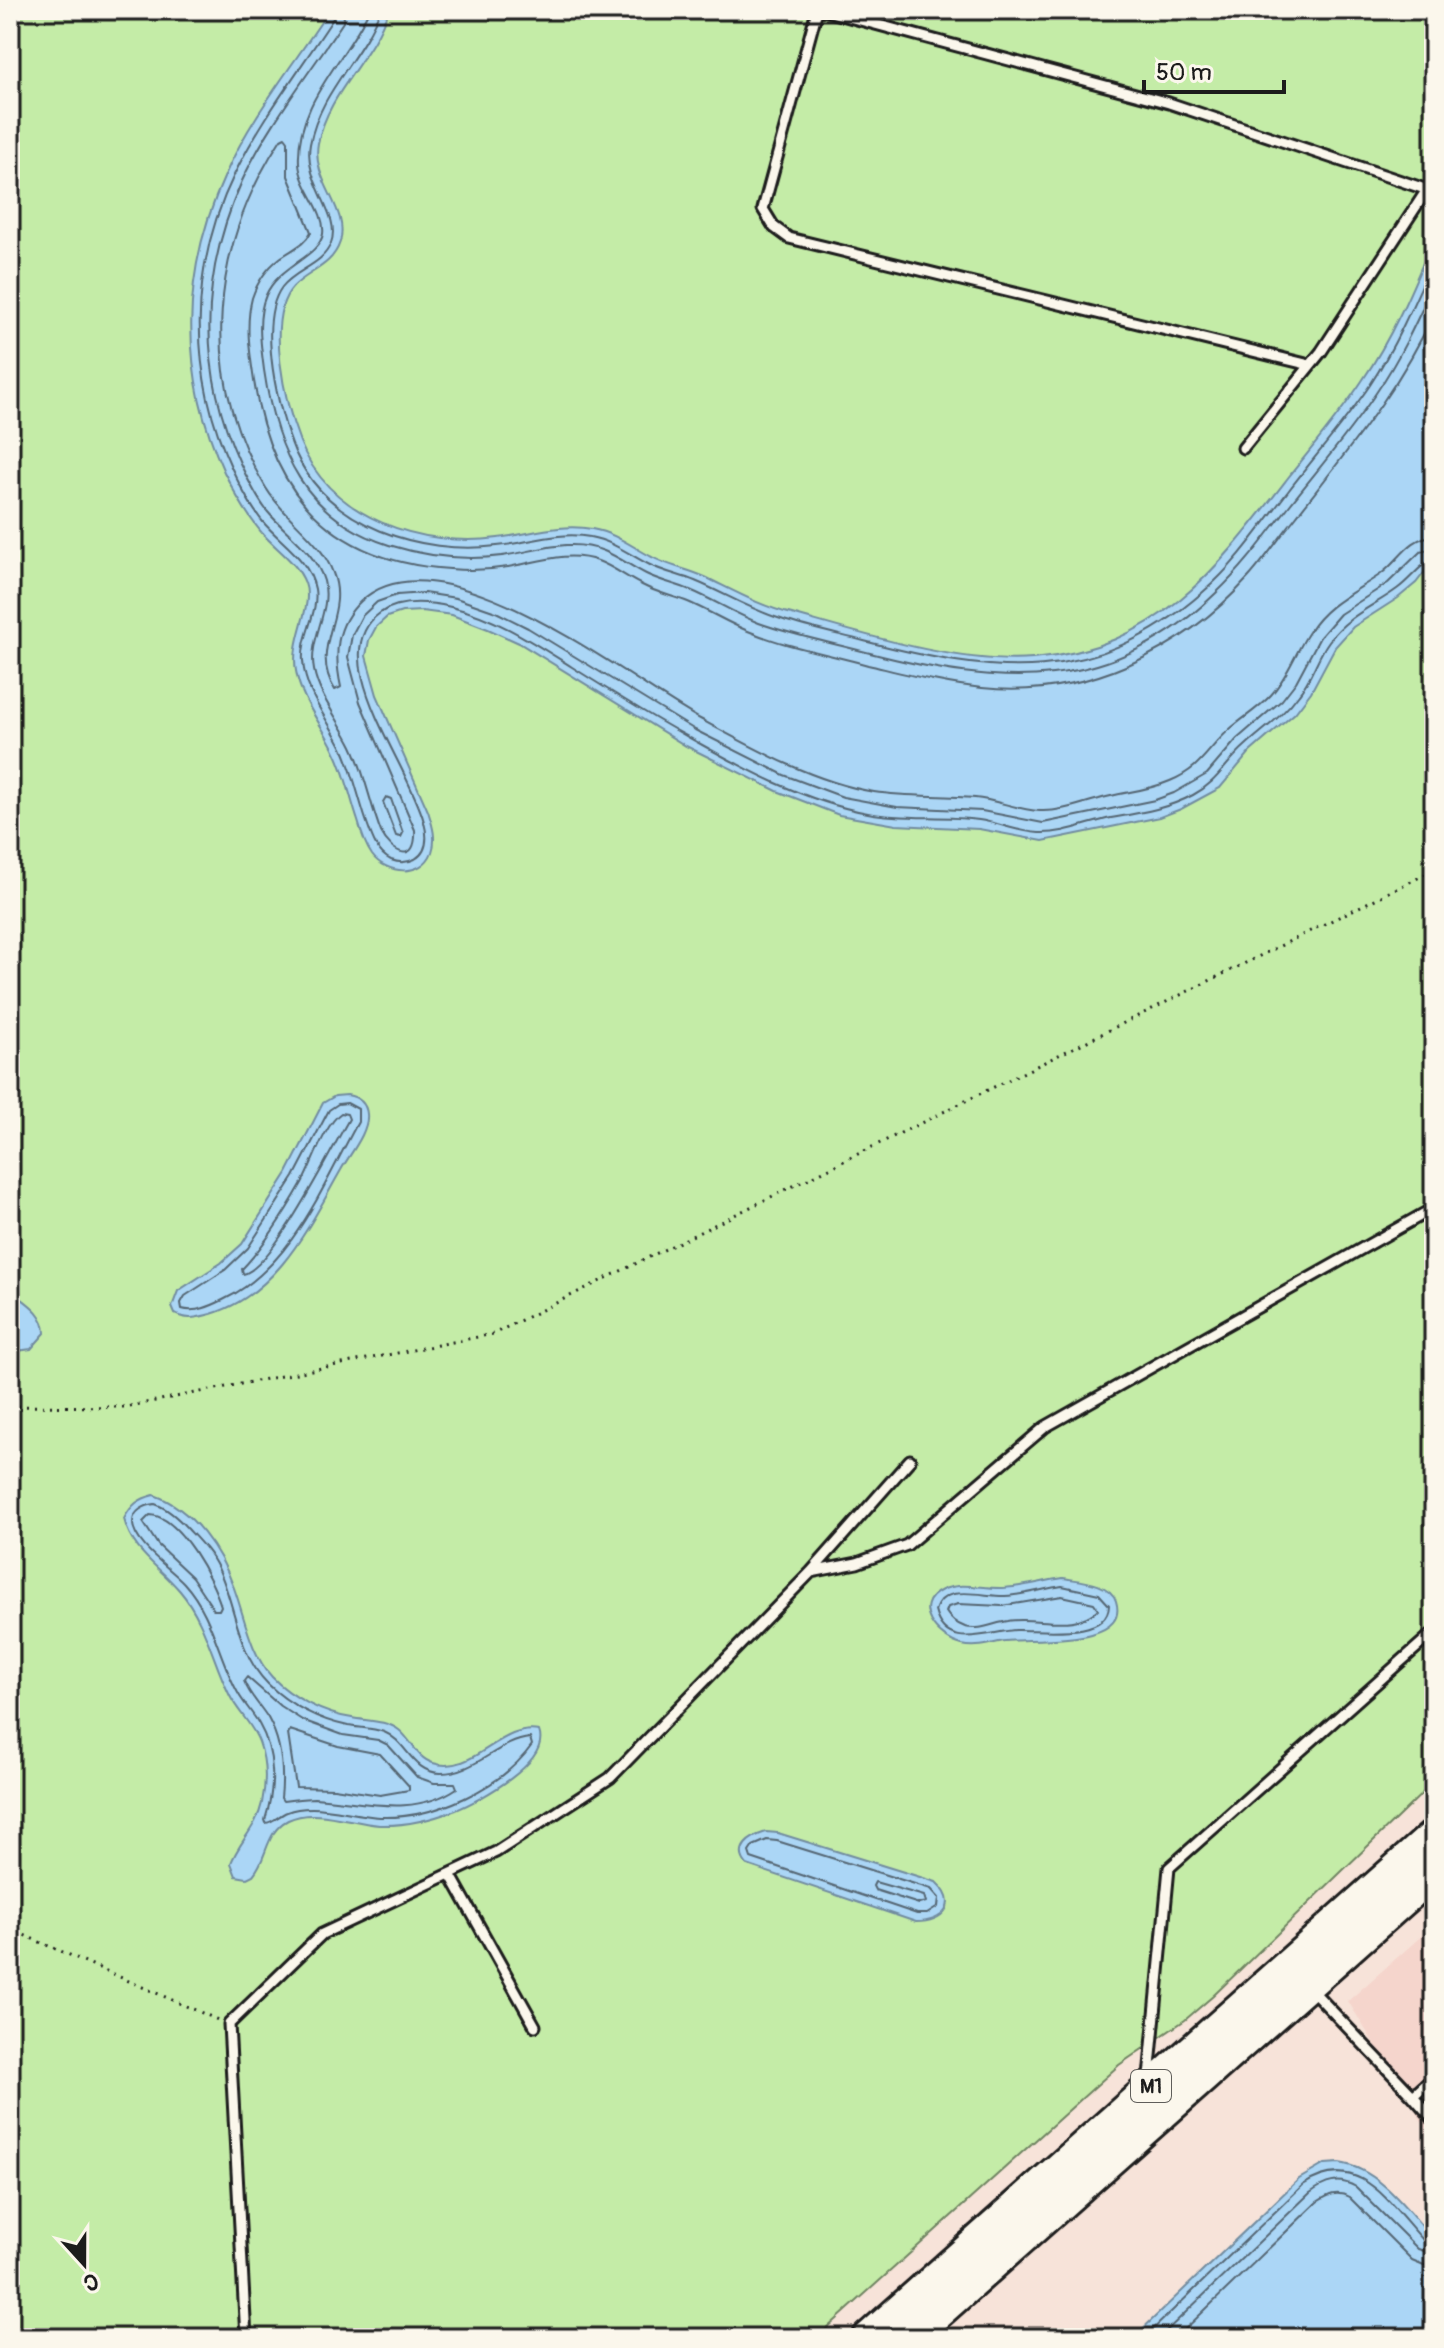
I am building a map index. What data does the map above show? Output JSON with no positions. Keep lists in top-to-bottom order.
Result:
{
  "streets": {
    "highway": ["М1"]
  },
  "scale_bar": "50 m",
  "north": "bottom"
}
